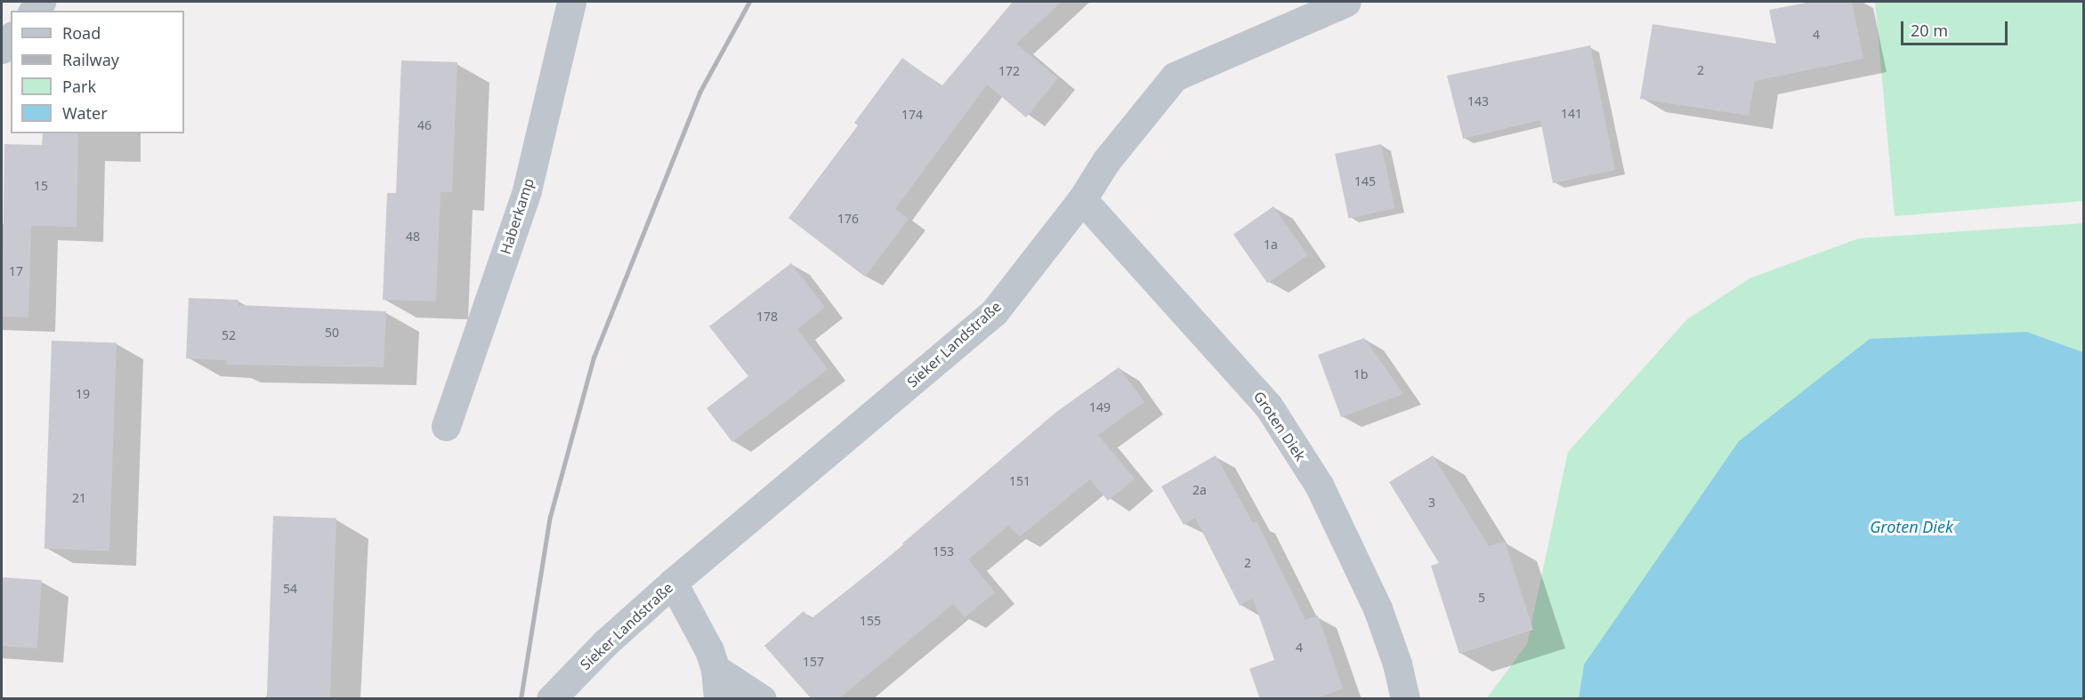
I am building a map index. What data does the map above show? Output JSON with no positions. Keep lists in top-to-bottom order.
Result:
{
  "streets": {
    "street": ["Haberkamp", "Sieker Landstraße", "Groten Diek"]
  },
  "crossings": [
    ["Sieker Landstraße", "Groten Diek"]
  ],
  "water": ["Groten Diek"],
  "house_numbers": [
    "4",
    "2",
    "172",
    "143",
    "141",
    "174",
    "46",
    "145",
    "15",
    "176",
    "48",
    "1a",
    "17",
    "178",
    "50",
    "52",
    "1b",
    "19",
    "149",
    "151",
    "2a",
    "21",
    "3",
    "153",
    "2",
    "54",
    "5",
    "155",
    "4",
    "157"
  ],
  "legend": [
    "Road",
    "Railway",
    "Park",
    "Water"
  ],
  "scale_bar": "20 m"
}
